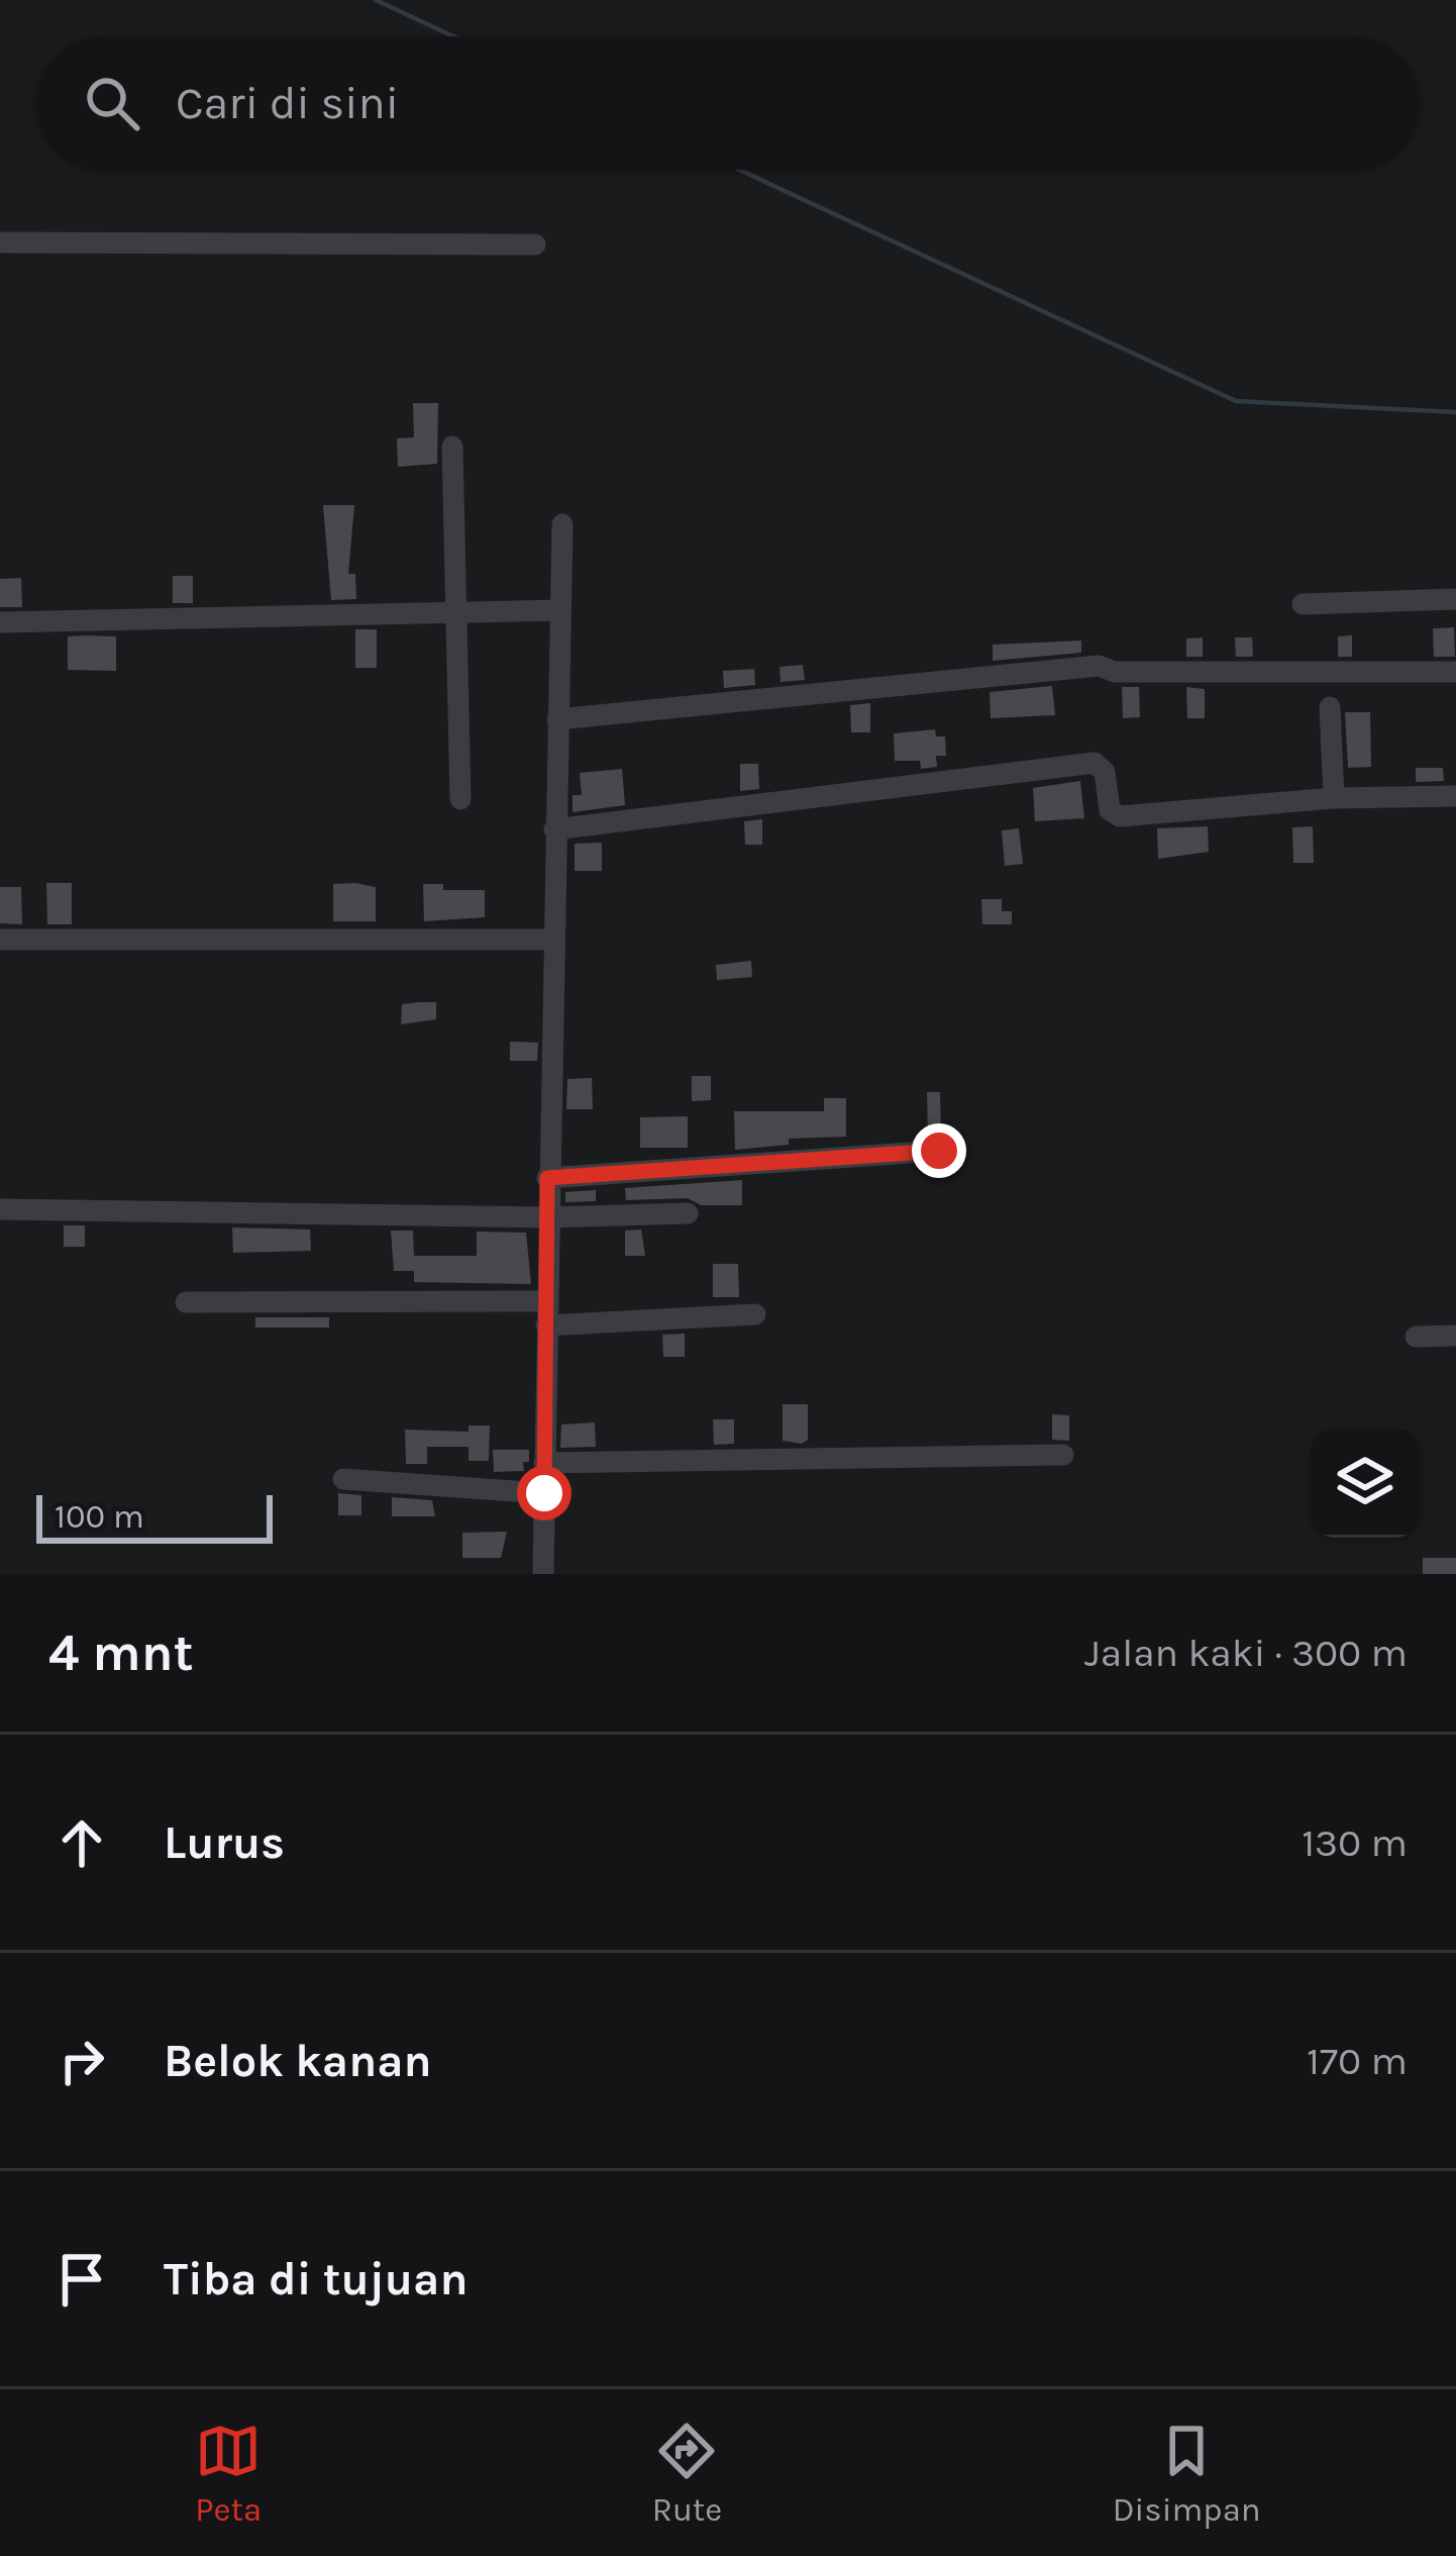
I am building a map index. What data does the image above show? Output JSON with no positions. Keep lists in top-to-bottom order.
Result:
{
  "scale_bar": "100 m",
  "page": {
    "search": "Cari di sini",
    "scale": "100 m",
    "heading": ["4 mnt", "Jalan kaki · 300 m"],
    "list": [
      ["Lurus", "130 m"],
      ["Belok kanan", "170 m"],
      "Tiba di tujuan"
    ],
    "nav": ["Peta", "Rute", "Disimpan"]
  }
}
